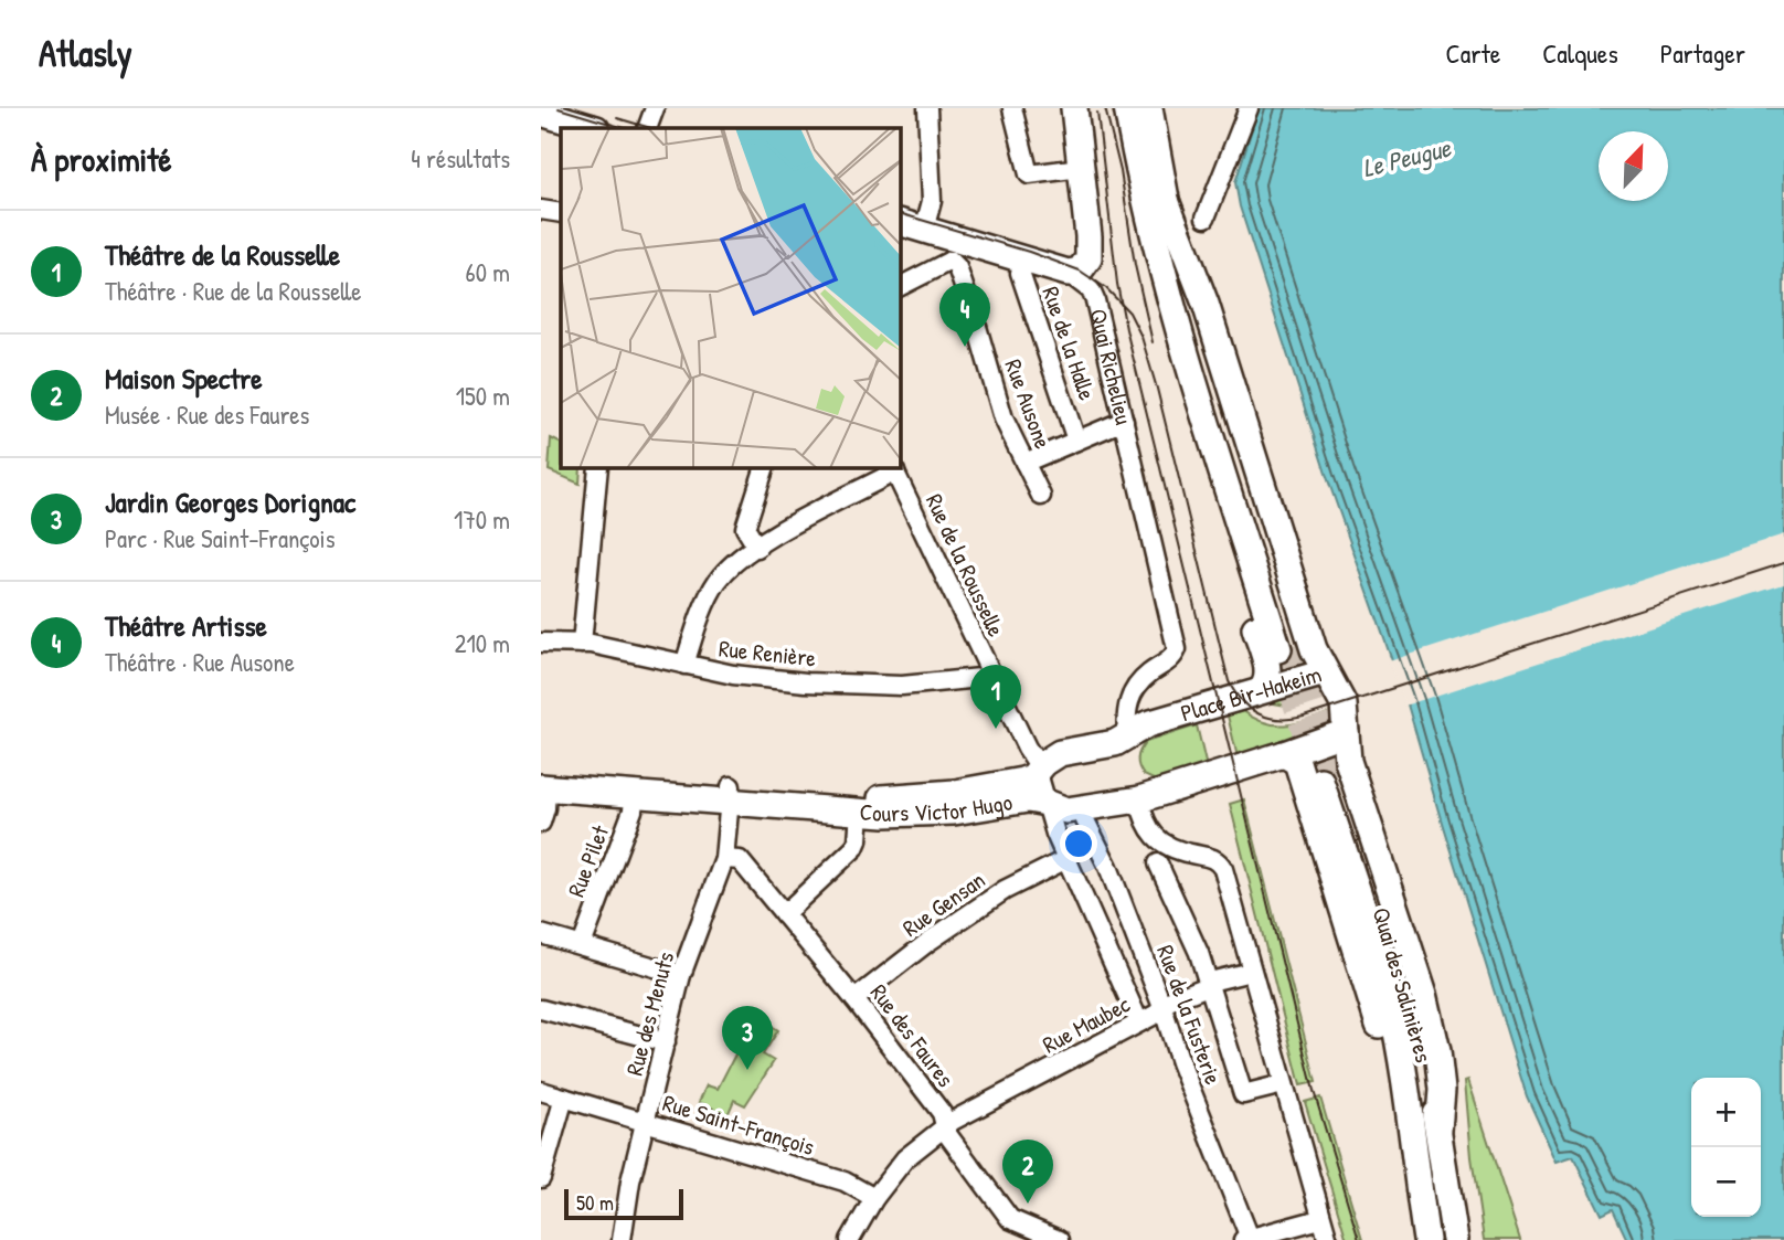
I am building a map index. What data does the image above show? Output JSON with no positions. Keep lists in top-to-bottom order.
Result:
{
  "streets": {
    "main road": ["Place Bir-Hakeim", "Cours Victor Hugo", "Quai des Salinières"],
    "street": [
      "Rue de la Halle",
      "Quai Richelieu",
      "Rue Ausone",
      "Rue de la Rousselle",
      "Rue Renière",
      "Rue Pilet",
      "Rue Gensan",
      "Rue des Menuts",
      "Rue de la Fusterie",
      "Rue Maubec",
      "Rue des Faures",
      "Rue Saint-François"
    ]
  },
  "crossings": [
    ["Quai Richelieu", "Place Bir-Hakeim"],
    ["Quai Richelieu", "Cours Victor Hugo"],
    ["Rue de la Rousselle", "Rue Renière"],
    ["Rue de la Rousselle", "Cours Victor Hugo"],
    ["Place Bir-Hakeim", "Cours Victor Hugo"],
    ["Place Bir-Hakeim", "Quai des Salinières"],
    ["Cours Victor Hugo", "Rue Pilet"],
    ["Cours Victor Hugo", "Rue des Menuts"],
    ["Cours Victor Hugo", "Rue de la Fusterie"],
    ["Rue Gensan", "Rue des Faures"],
    ["Rue des Menuts", "Rue des Faures"],
    ["Rue des Menuts", "Rue Saint-François"],
    ["Rue de la Fusterie", "Rue Maubec"],
    ["Rue Maubec", "Rue des Faures"],
    ["Rue Maubec", "Rue Saint-François"]
  ],
  "water": ["Le Peugue"],
  "scale_bar": "50 m",
  "north": "top right",
  "page": {
    "header": "Atlasly",
    "nav": ["Carte", "Calques", "Partager"],
    "heading": ["À proximité", "4 résultats"],
    "list": [
      {
        "mark": "1",
        "name": "Théâtre de la Rousselle",
        "note": "Théâtre · Rue de la Rousselle",
        "value": "60 m"
      },
      {
        "mark": "2",
        "name": "Maison Spectre",
        "note": "Musée · Rue des Faures",
        "value": "150 m"
      },
      {
        "mark": "3",
        "name": "Jardin Georges Dorignac",
        "note": "Parc · Rue Saint-François",
        "value": "170 m"
      },
      {
        "mark": "4",
        "name": "Théâtre Artisse",
        "note": "Théâtre · Rue Ausone",
        "value": "210 m"
      }
    ],
    "pins": [
      "4",
      "1",
      "3",
      "2"
    ],
    "map_buttons": ["+", "−"],
    "scale": "50 m"
  }
}
